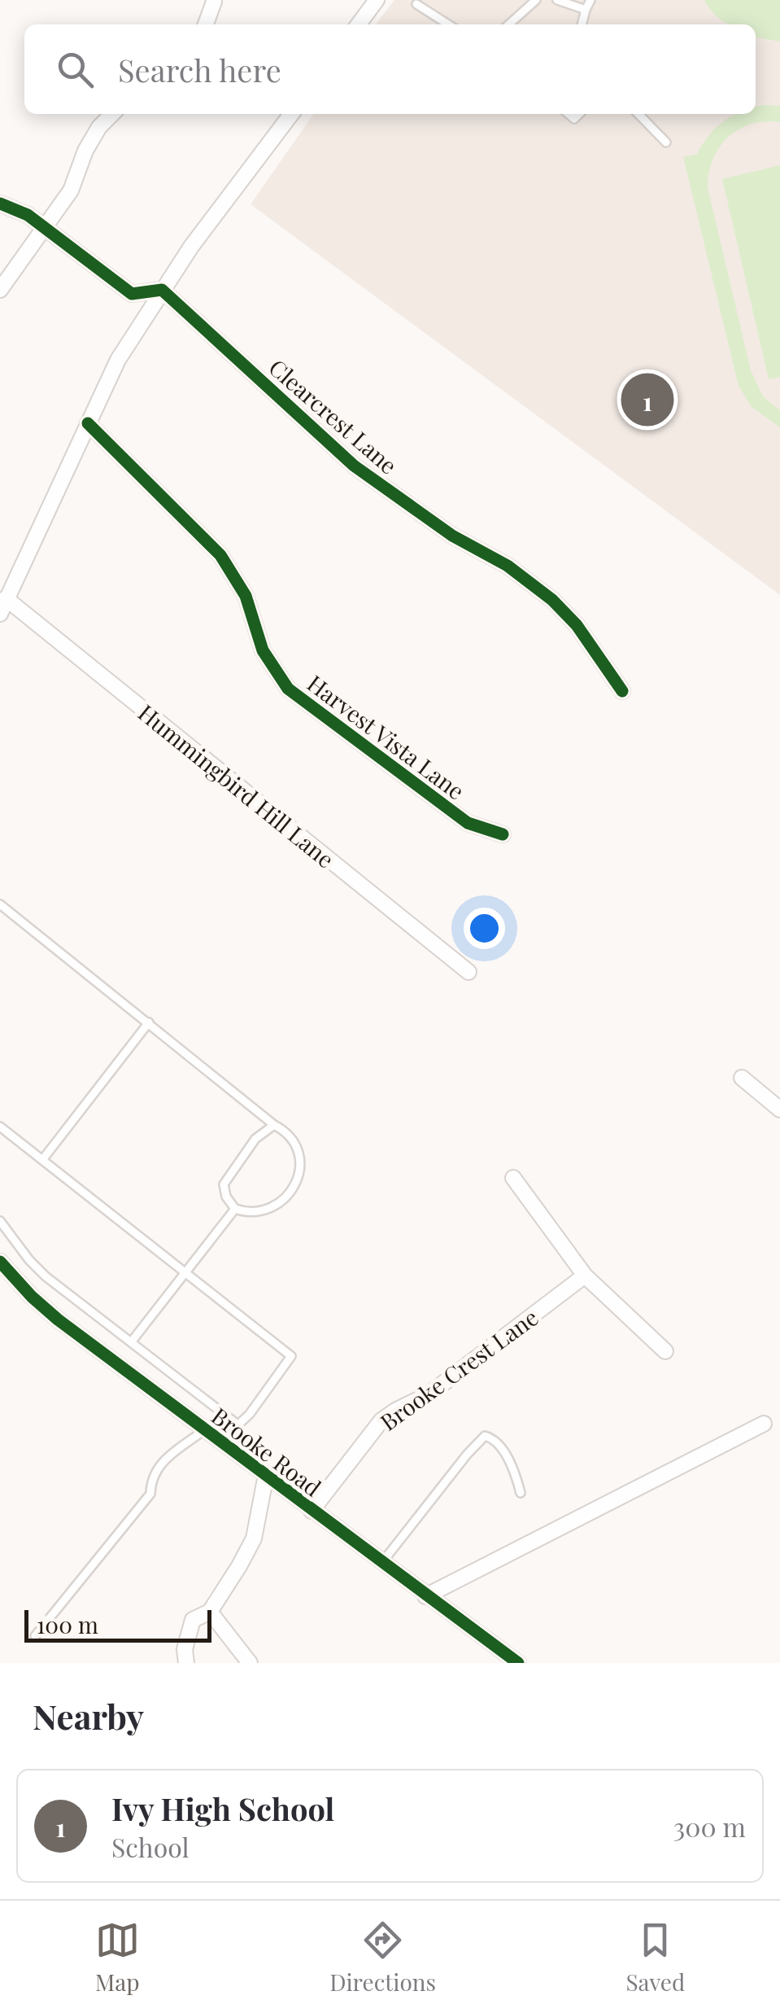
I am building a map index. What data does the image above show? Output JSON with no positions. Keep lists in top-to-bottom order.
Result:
{
  "streets": {
    "street": [
      "Clearcrest Lane",
      "Harvest Vista Lane",
      "Hummingbird Hill Lane",
      "Brooke Crest Lane",
      "Brooke Road"
    ]
  },
  "crossings": [
    ["Brooke Crest Lane", "Brooke Road"]
  ],
  "scale_bar": "100 m",
  "page": {
    "search": "Search here",
    "pins": "1",
    "scale": "100 m",
    "heading": "Nearby",
    "list": [
      {
        "mark": "1",
        "name": "Ivy High School",
        "note": "School",
        "value": "300 m"
      }
    ],
    "nav": ["Map", "Directions", "Saved"]
  }
}
